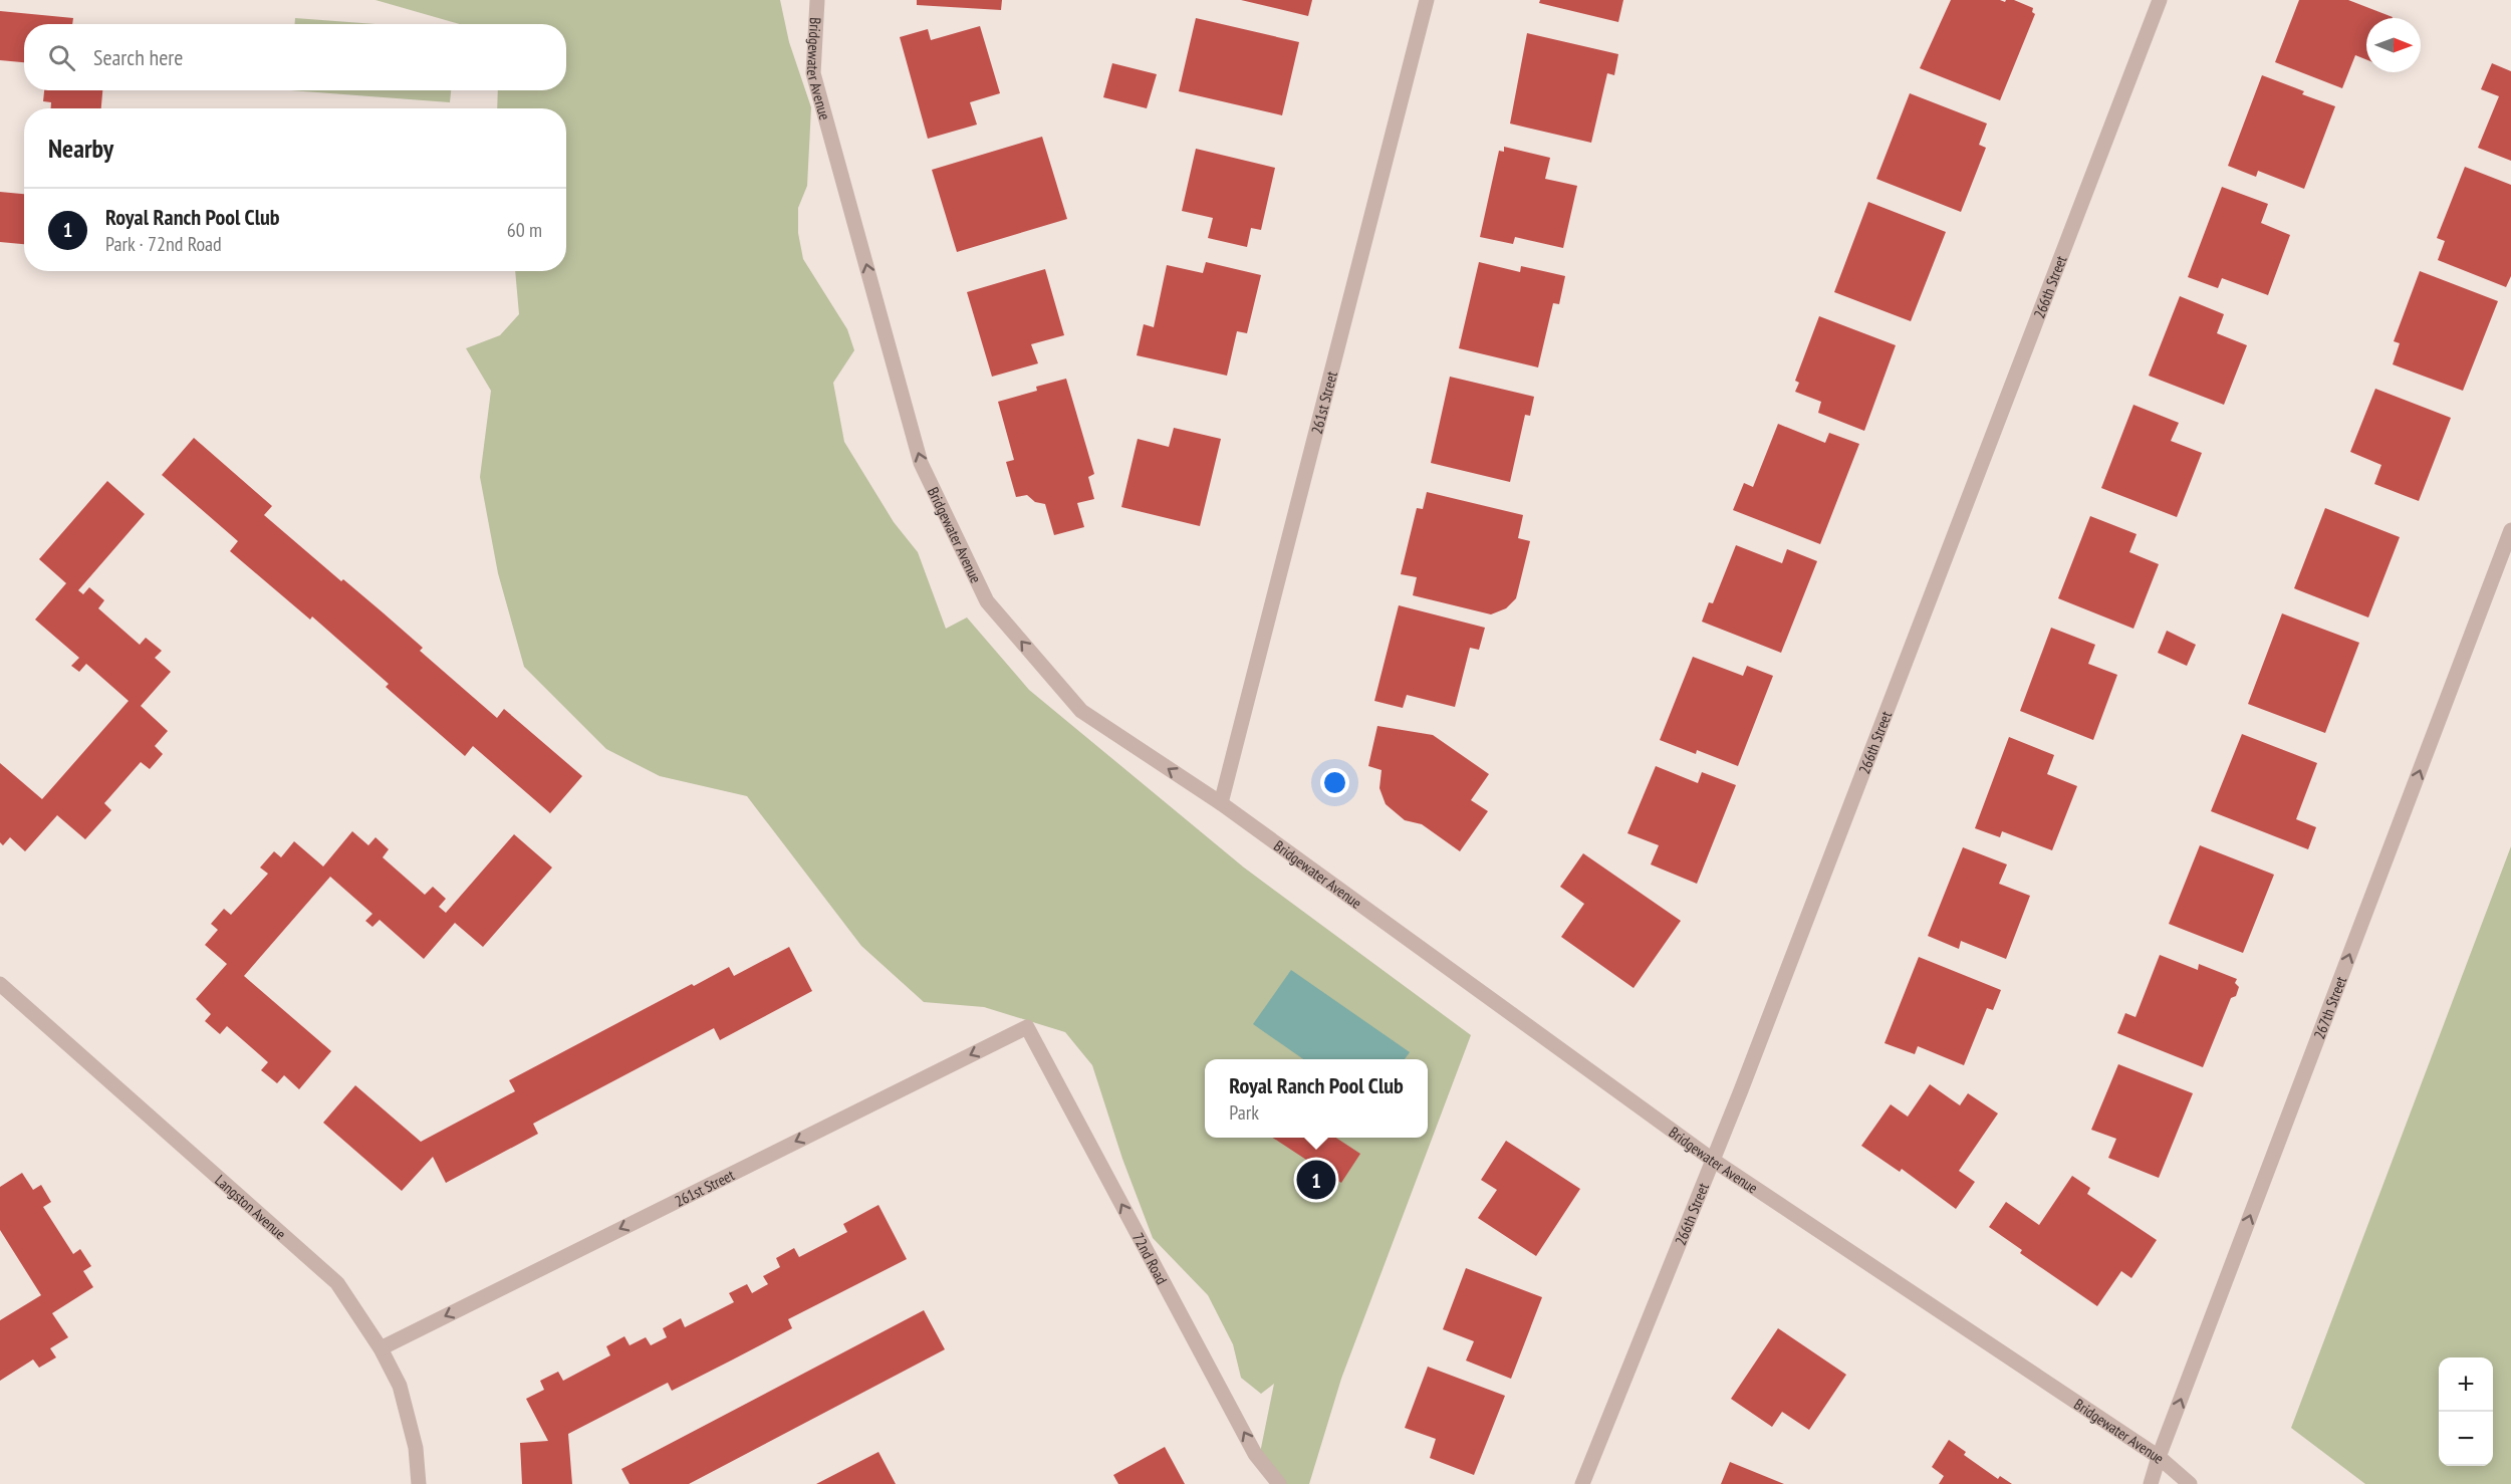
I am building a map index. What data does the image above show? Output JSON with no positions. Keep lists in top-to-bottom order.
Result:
{
  "streets": {
    "street": [
      "Bridgewater Avenue",
      "266th Street",
      "261st Street",
      "267th Street",
      "Langston Avenue",
      "72nd Road"
    ]
  },
  "crossings": [
    ["Bridgewater Avenue", "266th Street"],
    ["Bridgewater Avenue", "261st Street"],
    ["Bridgewater Avenue", "267th Street"],
    ["261st Street", "Langston Avenue"],
    ["261st Street", "72nd Road"]
  ],
  "one_way": [
    "Bridgewater Avenue",
    "261st Street",
    "267th Street",
    "72nd Road"
  ],
  "north": "right",
  "page": {
    "search": "Search here",
    "heading": "Nearby",
    "list": [
      {
        "mark": "1",
        "name": "Royal Ranch Pool Club",
        "note": "Park · 72nd Road",
        "value": "60 m"
      }
    ],
    "popup": ["Royal Ranch Pool Club", "Park"],
    "pins": "1",
    "map_buttons": ["+", "−"]
  }
}
